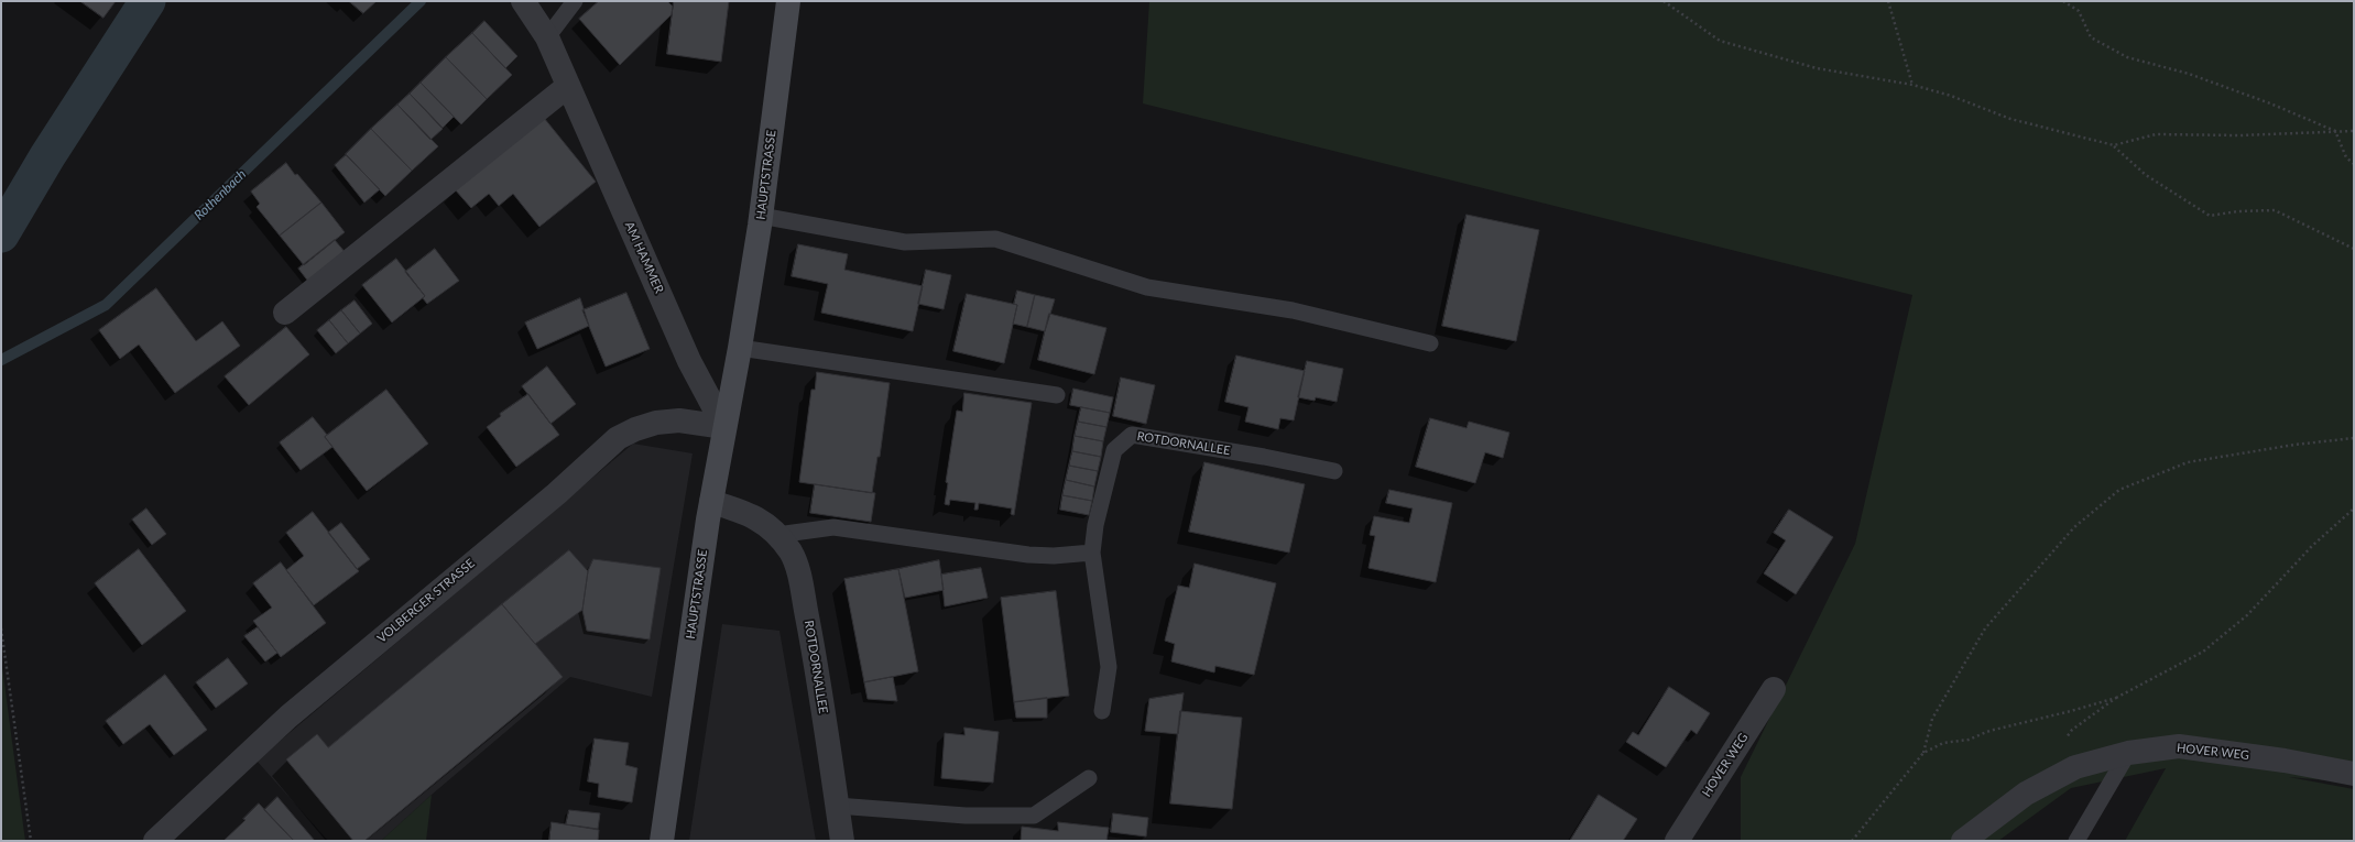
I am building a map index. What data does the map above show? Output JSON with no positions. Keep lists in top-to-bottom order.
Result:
{
  "streets": {
    "main road": ["HAUPTSTRASSE"],
    "street": [
      "AM HAMMER",
      "ROTDORNALLEE",
      "VOLBERGER STRASSE",
      "HOVER WEG"
    ]
  },
  "crossings": [
    ["HAUPTSTRASSE", "AM HAMMER"],
    ["HAUPTSTRASSE", "ROTDORNALLEE"],
    ["HAUPTSTRASSE", "VOLBERGER STRASSE"],
    ["AM HAMMER", "VOLBERGER STRASSE"]
  ],
  "water": ["Rothenbach"]
}
